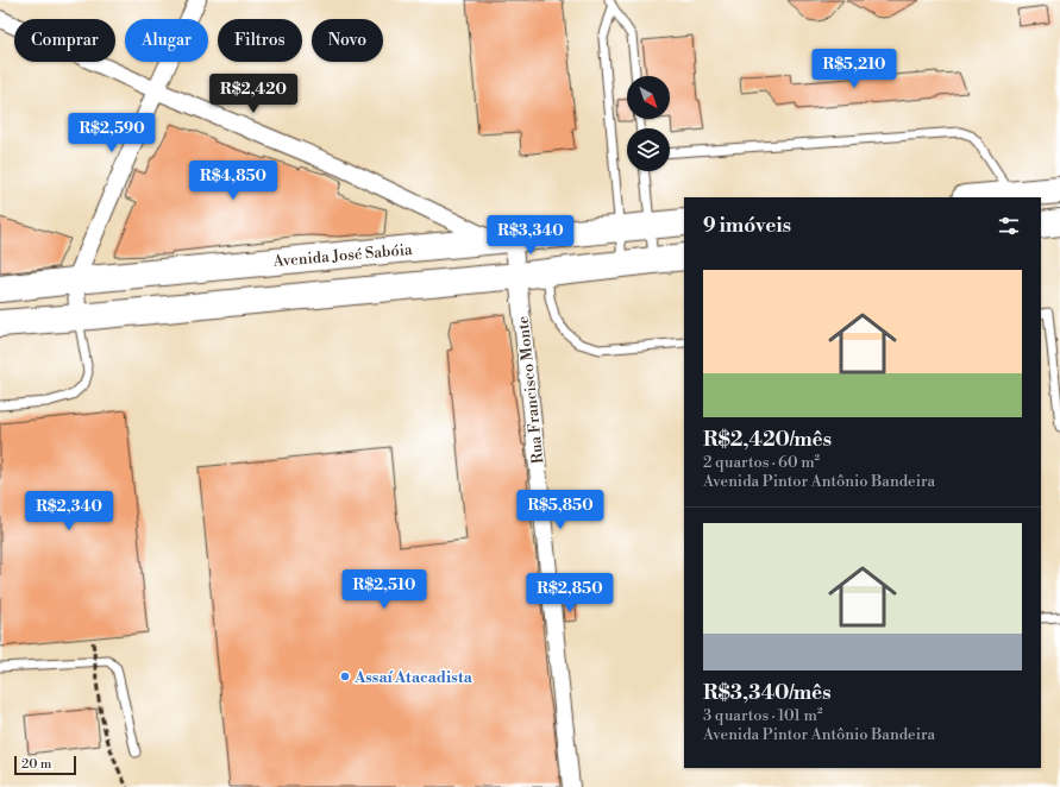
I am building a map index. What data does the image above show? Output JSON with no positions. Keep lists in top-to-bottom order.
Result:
{
  "streets": {
    "main road": ["Avenida José Sabóia"],
    "street": ["Rua Francisco Monte"]
  },
  "crossings": [
    ["Avenida José Sabóia", "Rua Francisco Monte"]
  ],
  "places": ["Assaí Atacadista"],
  "scale_bar": "20 m",
  "north": "bottom right",
  "page": {
    "chip": [
      "Comprar",
      "Alugar",
      "Filtros",
      "Novo"
    ],
    "price": [
      "R$5,210",
      "R$2,420",
      "R$2,590",
      "R$4,850",
      "R$3,340",
      "R$5,850",
      "R$2,340",
      "R$2,510",
      "R$2,850"
    ],
    "heading": "9 imóveis",
    "list": [
      {
        "name": "R$2,420/mês",
        "note": "2 quartos · 60 m² · Avenida Pintor Antônio Bandeira"
      },
      {
        "name": "R$3,340/mês",
        "note": "3 quartos · 101 m² · Avenida Pintor Antônio Bandeira"
      }
    ],
    "scale": "20 m"
  }
}
